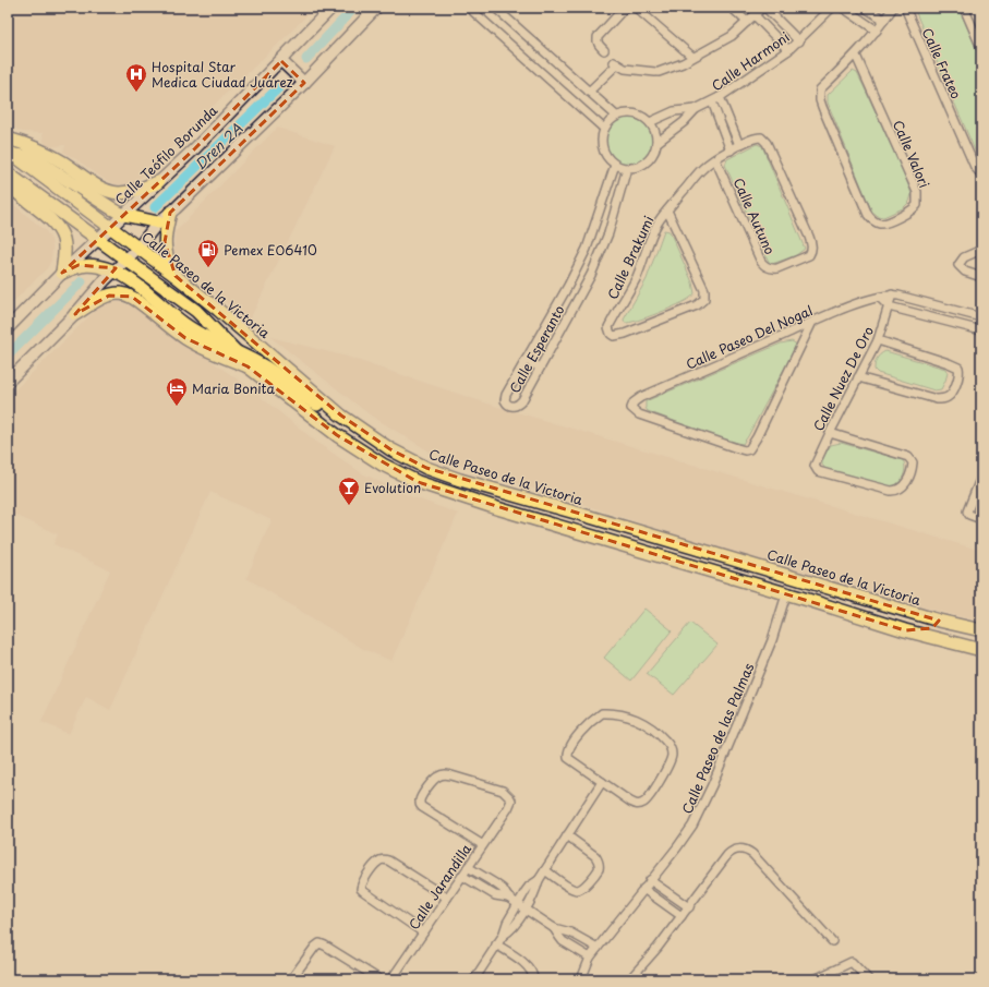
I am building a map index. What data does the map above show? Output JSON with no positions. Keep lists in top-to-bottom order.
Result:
{
  "streets": {
    "main road": ["Calle Teófilo Borunda", "Calle Paseo de la Victoria"],
    "street": [
      "Calle Harmoni",
      "Calle Frateo",
      "Calle Valori",
      "Calle Autuno",
      "Calle Brakumi",
      "Calle Paseo Del Nogal",
      "Calle Esperanto",
      "Calle Nuez De Oro",
      "Calle Paseo de las Palmas",
      "Calle Jarandilla"
    ]
  },
  "crossings": [
    ["Calle Harmoni", "Calle Esperanto"],
    ["Calle Teófilo Borunda", "Calle Paseo de la Victoria"],
    ["Calle Autuno", "Calle Brakumi"],
    ["Calle Paseo de la Victoria", "Calle Paseo de las Palmas"],
    ["Calle Paseo Del Nogal", "Calle Nuez De Oro"]
  ],
  "water": ["Dren 2A"],
  "places": {
    "hospital": ["Hospital Star Medica Ciudad Juárez"],
    "fuel station": ["Pemex E06410"],
    "hotel": ["Maria Bonita"],
    "bar": ["Evolution"]
  }
}
